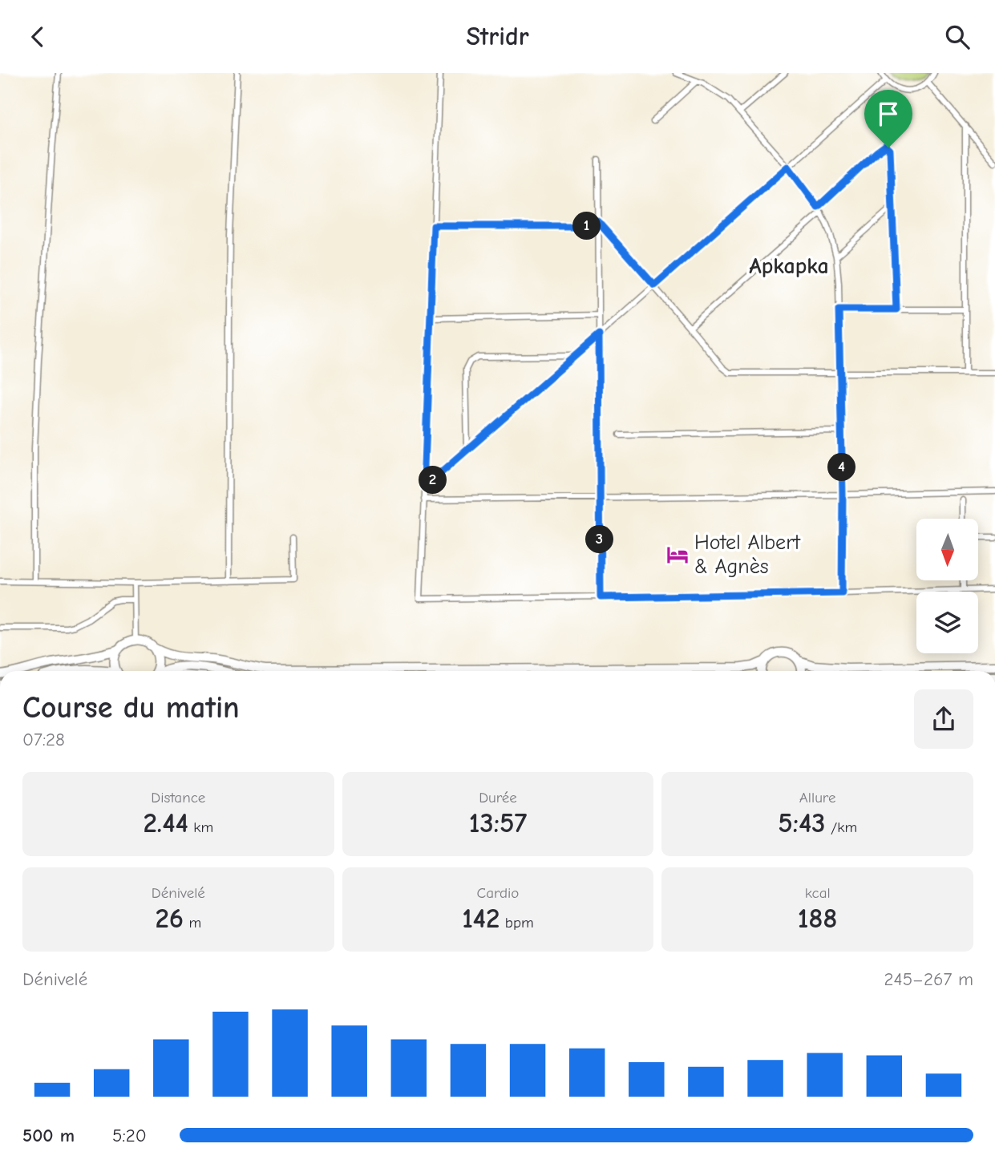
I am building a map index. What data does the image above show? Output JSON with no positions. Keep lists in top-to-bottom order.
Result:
{
  "districts": ["Apkapka"],
  "places": {
    "hotel": ["Hotel Albert & Agnès"]
  },
  "north": "bottom",
  "page": {
    "header": "Stridr",
    "pins": [
      "1",
      "4",
      "2",
      "3"
    ],
    "heading": ["Course du matin", "07:28"],
    "stats": [
      ["Distance", "2.44 km"],
      ["Durée", "13:57"],
      ["Allure", "5:43 /km"],
      ["Dénivelé", "26 m"],
      ["Cardio", "142 bpm"],
      ["kcal", "188"]
    ],
    "chart": ["Dénivelé", "245–267 m"],
    "list": [
      {
        "name": "500 m",
        "note": "5:20"
      }
    ]
  }
}
